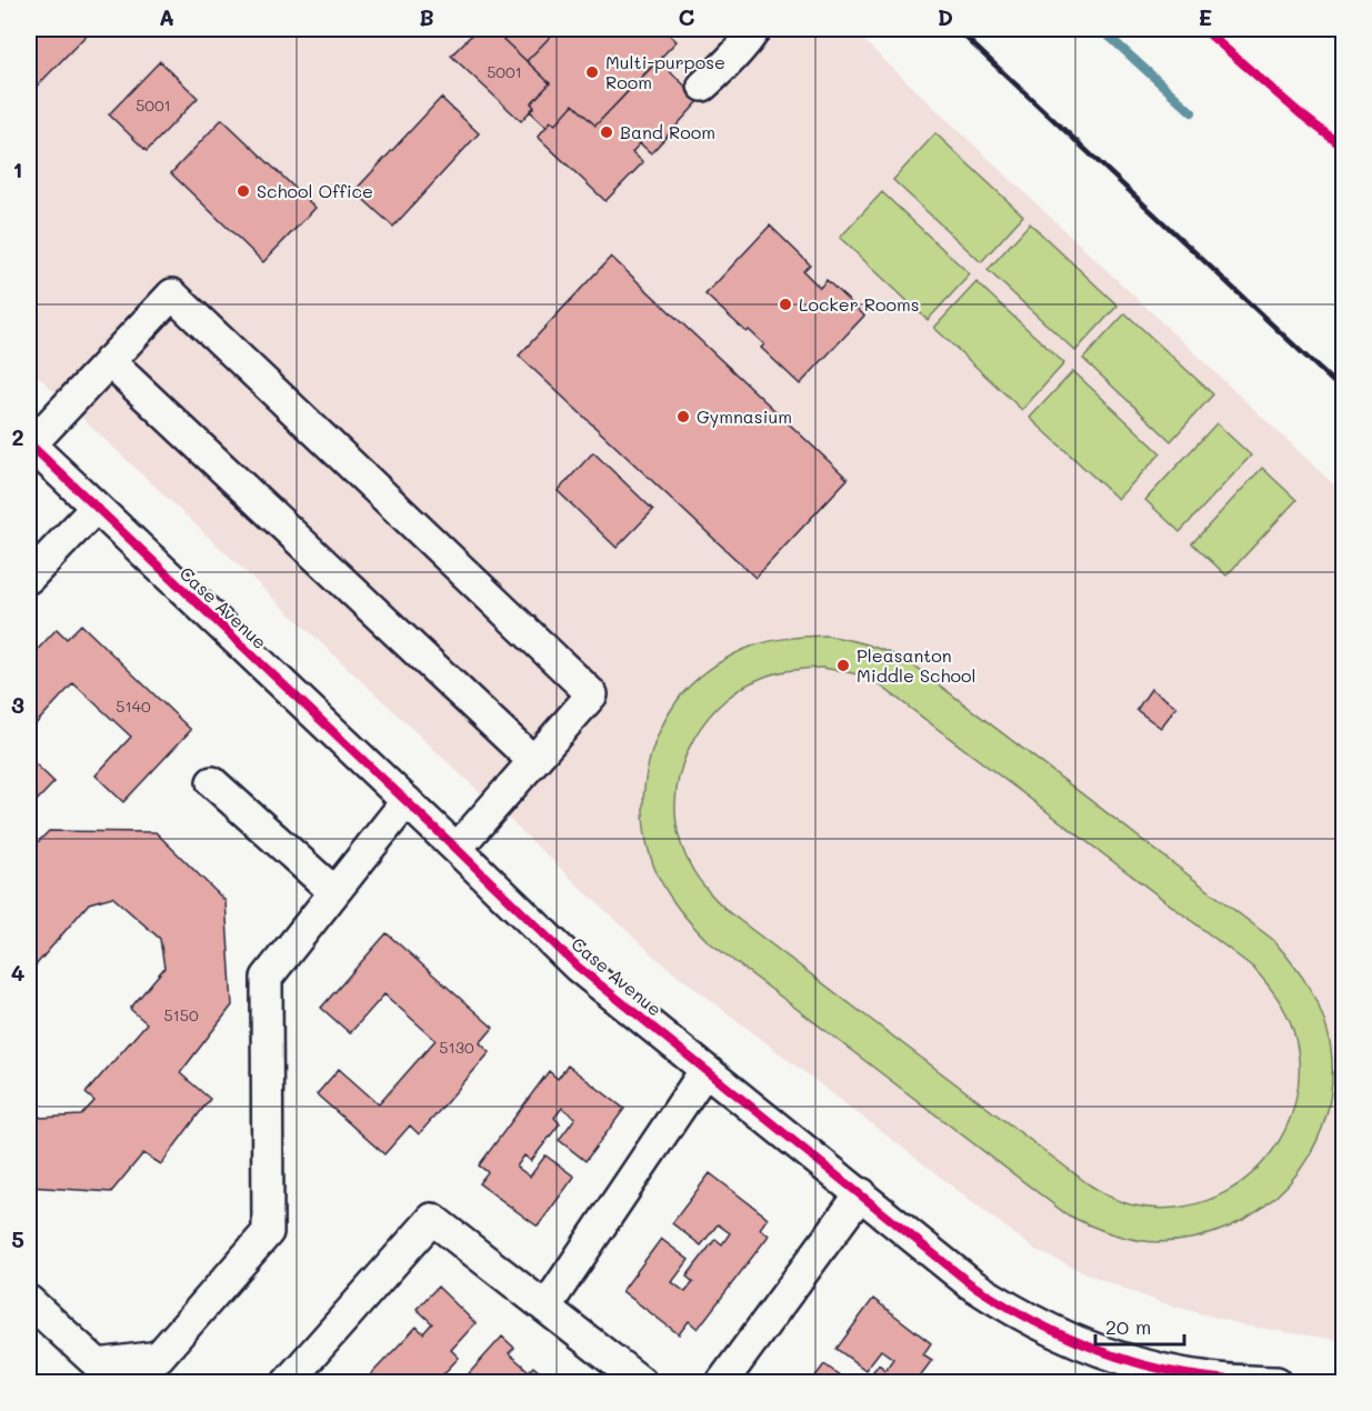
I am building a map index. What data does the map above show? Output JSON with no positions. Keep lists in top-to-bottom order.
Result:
{
  "streets": {
    "street": ["Case Avenue"]
  },
  "places": [
    "Multi-purpose Room",
    "Band Room",
    "School Office",
    "Locker Rooms",
    "Gymnasium",
    "Pleasanton Middle School"
  ],
  "house_numbers": [
    "5001",
    "5001",
    "5140",
    "5150",
    "5130"
  ],
  "scale_bar": "20 m",
  "grid": {
    "columns": [
      "A",
      "B",
      "C",
      "D",
      "E"
    ],
    "rows": [
      "1",
      "2",
      "3",
      "4",
      "5"
    ]
  }
}
